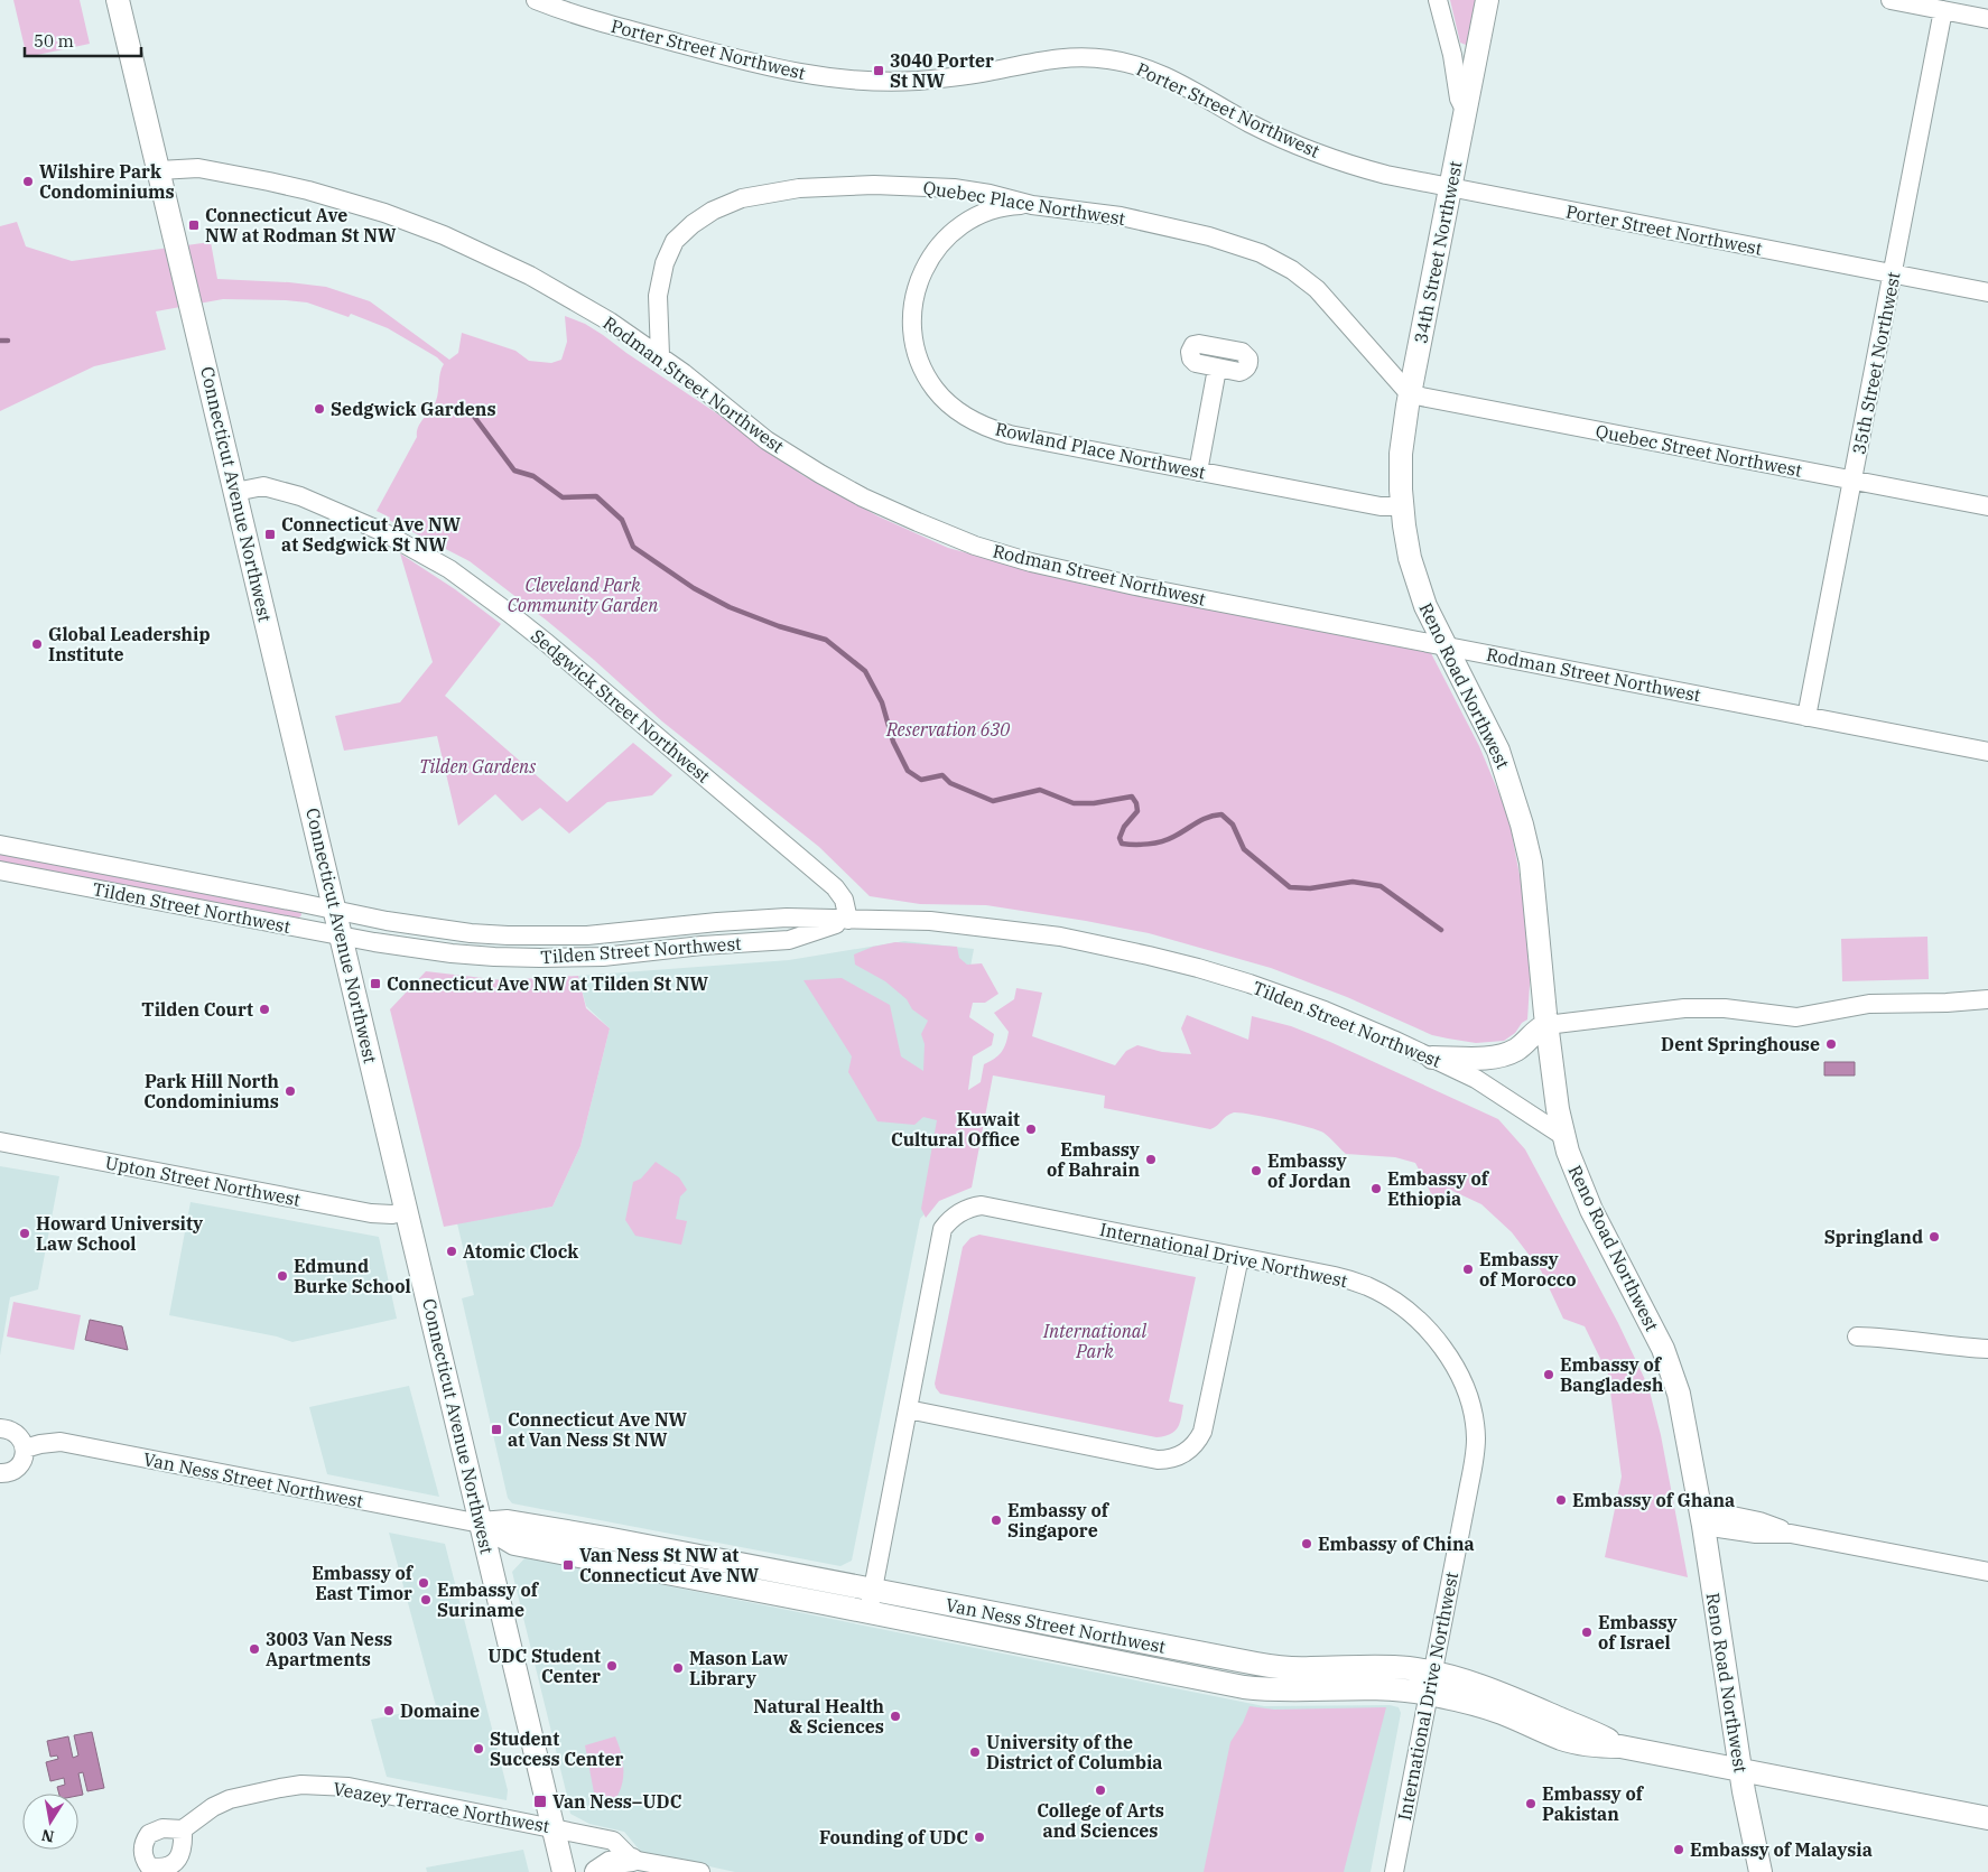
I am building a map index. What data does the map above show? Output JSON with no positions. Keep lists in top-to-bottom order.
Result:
{
  "streets": {
    "main road": [
      "34th Street Northwest",
      "Connecticut Avenue Northwest",
      "Reno Road Northwest",
      "Van Ness Street Northwest"
    ],
    "street": [
      "Porter Street Northwest",
      "Quebec Place Northwest",
      "35th Street Northwest",
      "Rodman Street Northwest",
      "Rowland Place Northwest",
      "Quebec Street Northwest",
      "Sedgwick Street Northwest",
      "Tilden Street Northwest",
      "Upton Street Northwest",
      "International Drive Northwest",
      "Veazey Terrace Northwest"
    ]
  },
  "crossings": [
    ["Porter Street Northwest", "34th Street Northwest"],
    ["Porter Street Northwest", "35th Street Northwest"],
    ["Quebec Place Northwest", "34th Street Northwest"],
    ["Quebec Place Northwest", "Rodman Street Northwest"],
    ["Quebec Place Northwest", "Rowland Place Northwest"],
    ["Quebec Place Northwest", "Quebec Street Northwest"],
    ["34th Street Northwest", "Rowland Place Northwest"],
    ["34th Street Northwest", "Quebec Street Northwest"],
    ["34th Street Northwest", "Reno Road Northwest"],
    ["35th Street Northwest", "Rodman Street Northwest"],
    ["35th Street Northwest", "Quebec Street Northwest"],
    ["Rodman Street Northwest", "Connecticut Avenue Northwest"],
    ["Rodman Street Northwest", "Reno Road Northwest"],
    ["Rowland Place Northwest", "Reno Road Northwest"],
    ["Connecticut Avenue Northwest", "Sedgwick Street Northwest"],
    ["Connecticut Avenue Northwest", "Tilden Street Northwest"],
    ["Connecticut Avenue Northwest", "Upton Street Northwest"],
    ["Connecticut Avenue Northwest", "Van Ness Street Northwest"],
    ["Connecticut Avenue Northwest", "Veazey Terrace Northwest"],
    ["Reno Road Northwest", "Tilden Street Northwest"],
    ["Reno Road Northwest", "Van Ness Street Northwest"],
    ["Sedgwick Street Northwest", "Tilden Street Northwest"],
    ["International Drive Northwest", "Van Ness Street Northwest"]
  ],
  "parks": [
    "Cleveland Park Community Garden",
    "Reservation 630",
    "Tilden Gardens",
    "International Park"
  ],
  "places": {
    "transit": [
      "3040 Porter St NW",
      "Connecticut Ave NW at Rodman St NW",
      "Connecticut Ave NW at Sedgwick St NW",
      "Connecticut Ave NW at Tilden St NW",
      "Connecticut Ave NW at Van Ness St NW",
      "Van Ness St NW at Connecticut Ave NW",
      "Van Ness–UDC"
    ],
    "other": [
      "Wilshire Park Condominiums",
      "Sedgwick Gardens",
      "Global Leadership Institute",
      "Tilden Court",
      "Dent Springhouse",
      "Park Hill North Condominiums",
      "Kuwait Cultural Office",
      "Embassy of Bahrain",
      "Embassy of Jordan",
      "Embassy of Ethiopia",
      "Howard University Law School",
      "Springland",
      "Atomic Clock",
      "Embassy of Morocco",
      "Edmund Burke School",
      "Embassy of Bangladesh",
      "Embassy of Ghana",
      "Embassy of Singapore",
      "Embassy of China",
      "Embassy of East Timor",
      "Embassy of Suriname",
      "Embassy of Israel",
      "3003 Van Ness Apartments",
      "UDC Student Center",
      "Mason Law Library",
      "Domaine",
      "Natural Health & Sciences",
      "Student Success Center",
      "University of the District of Columbia",
      "College of Arts and Sciences",
      "Embassy of Pakistan",
      "Founding of UDC",
      "Embassy of Malaysia"
    ]
  },
  "scale_bar": "50 m",
  "north": "bottom"
}
